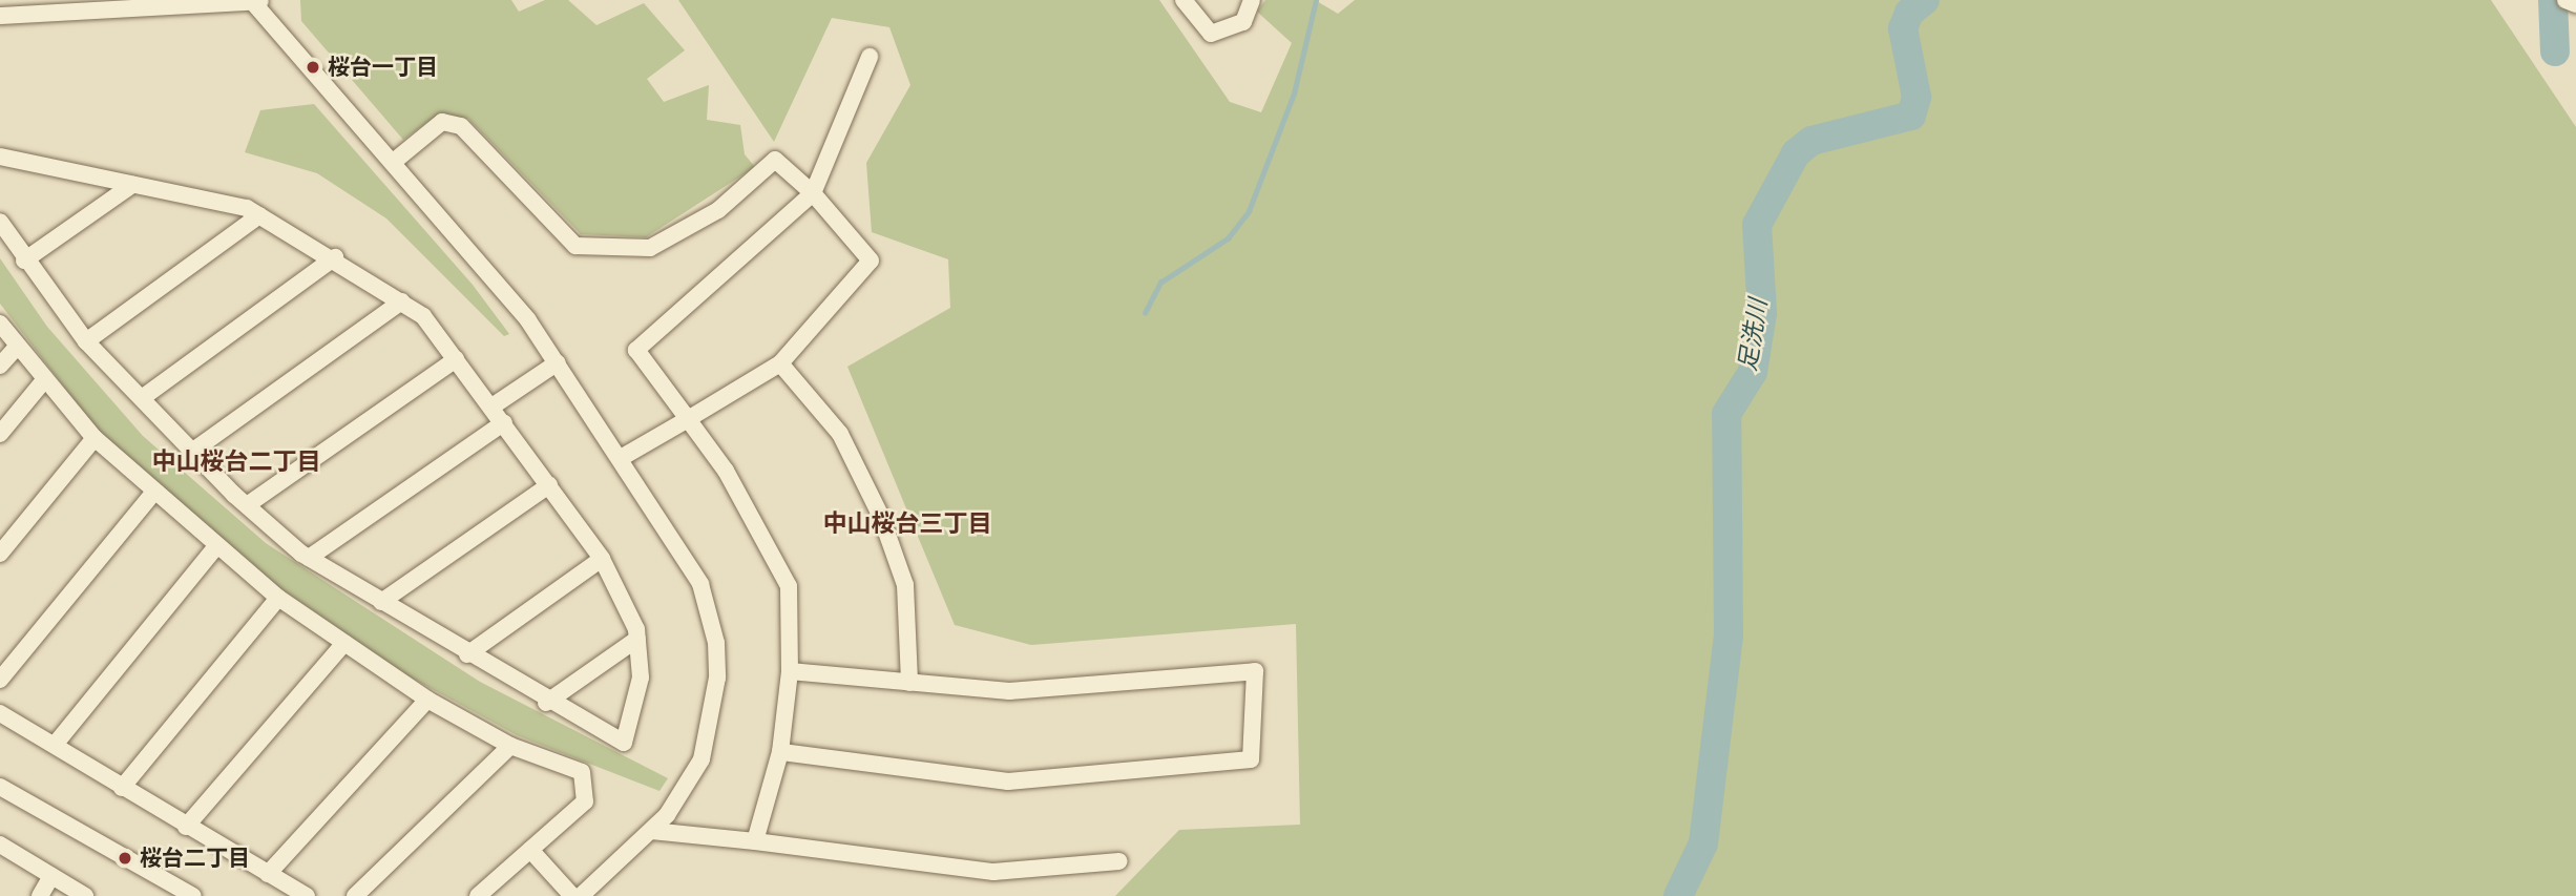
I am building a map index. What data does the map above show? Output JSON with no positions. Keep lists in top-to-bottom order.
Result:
{
  "districts": ["中山桜台二丁目", "中山桜台三丁目"],
  "water": ["足洗川"],
  "places": ["桜台一丁目", "桜台二丁目"]
}
